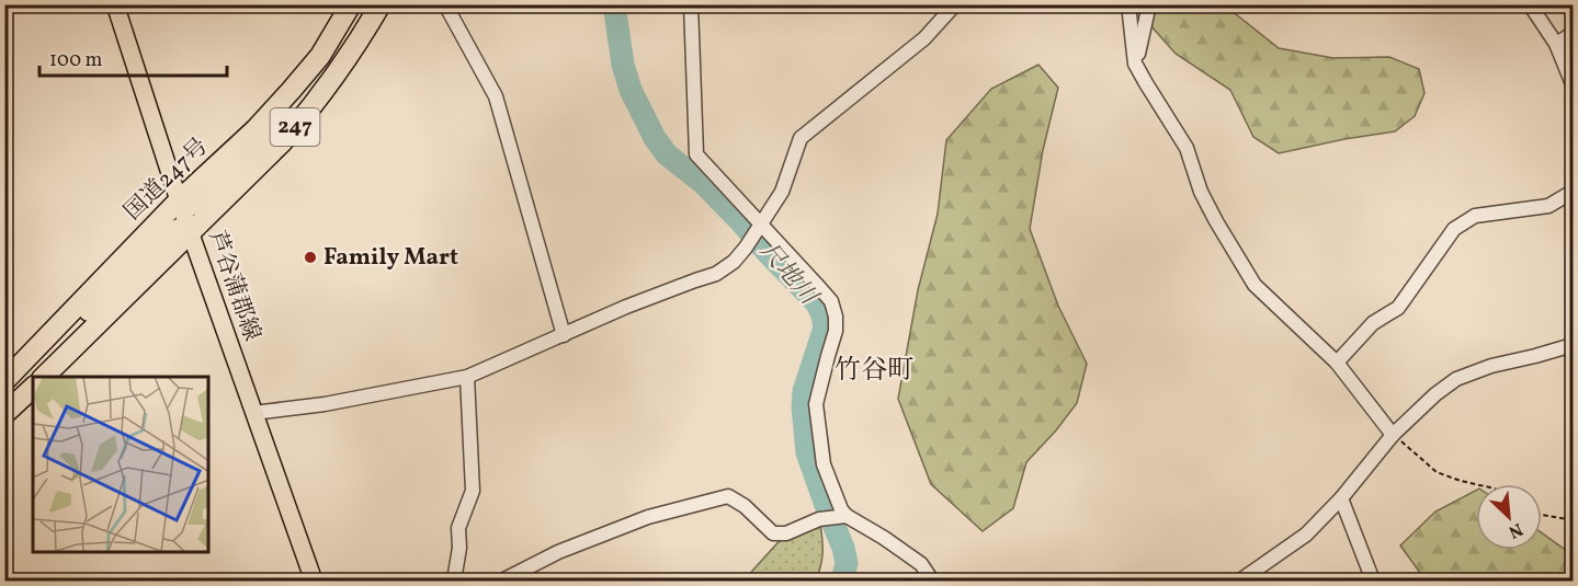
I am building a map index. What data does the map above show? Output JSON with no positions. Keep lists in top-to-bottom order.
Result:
{
  "streets": {
    "highway": ["247", "国道247号"],
    "main road": ["芦谷蒲郡線"]
  },
  "crossings": [
    ["247", "国道247号"],
    ["247", "芦谷蒲郡線"],
    ["国道247号", "芦谷蒲郡線"]
  ],
  "districts": ["竹谷町"],
  "water": ["尺地川"],
  "places": ["Family Mart"],
  "scale_bar": "100 m",
  "north": "bottom right"
}
